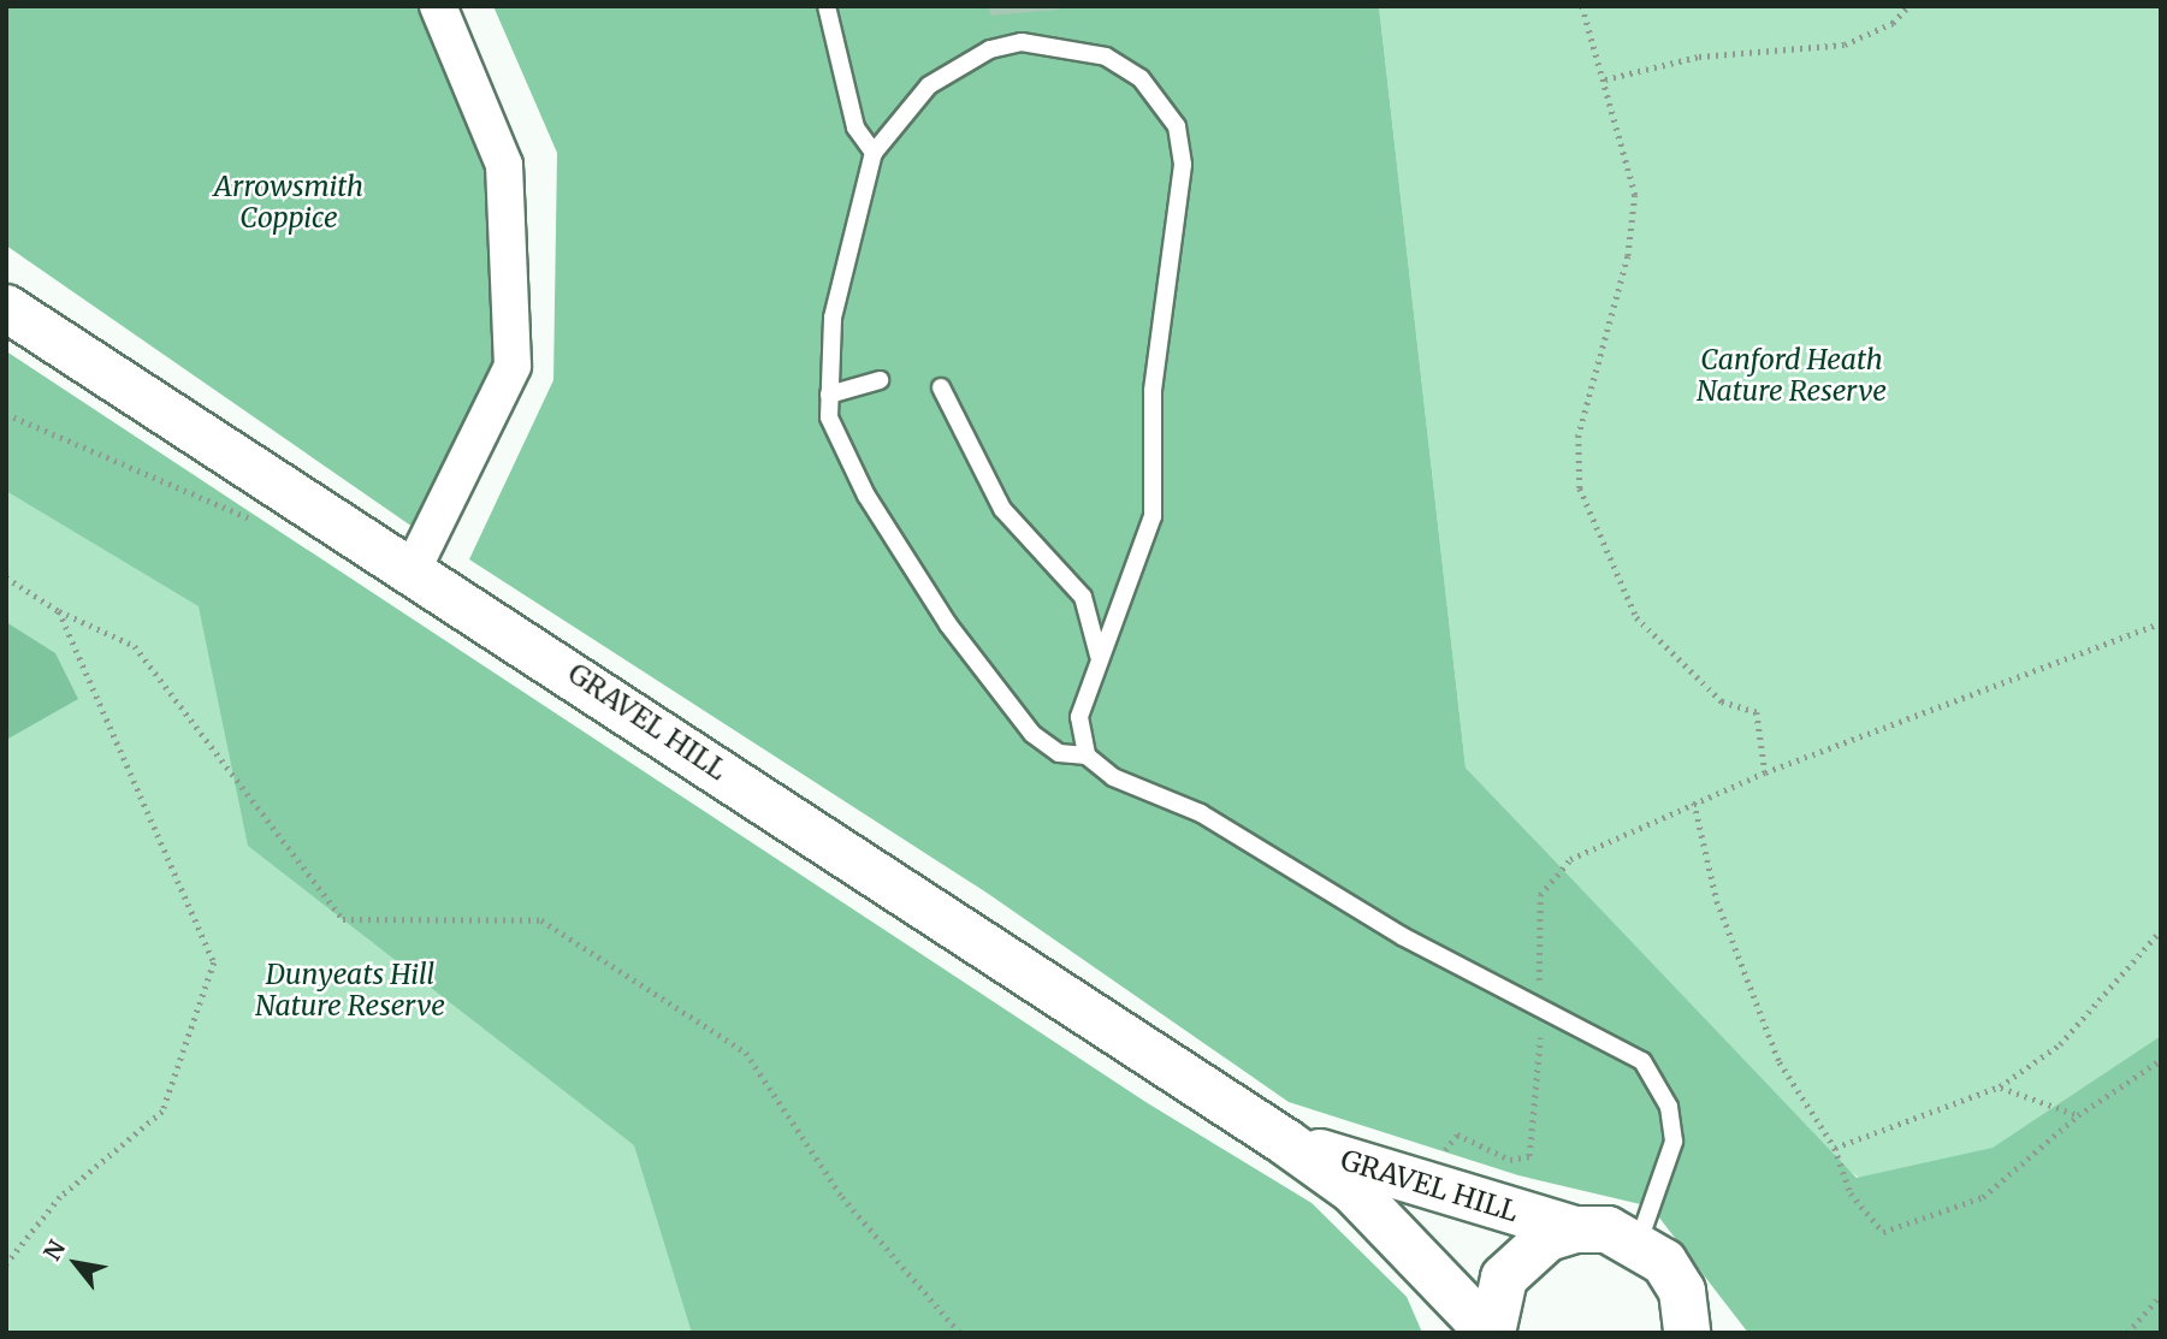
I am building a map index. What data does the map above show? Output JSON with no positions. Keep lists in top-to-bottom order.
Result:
{
  "streets": {
    "main road": ["GRAVEL HILL"]
  },
  "parks": ["Arrowsmith Coppice", "Canford Heath Nature Reserve", "Dunyeats Hill Nature Reserve"],
  "north": "top left"
}
